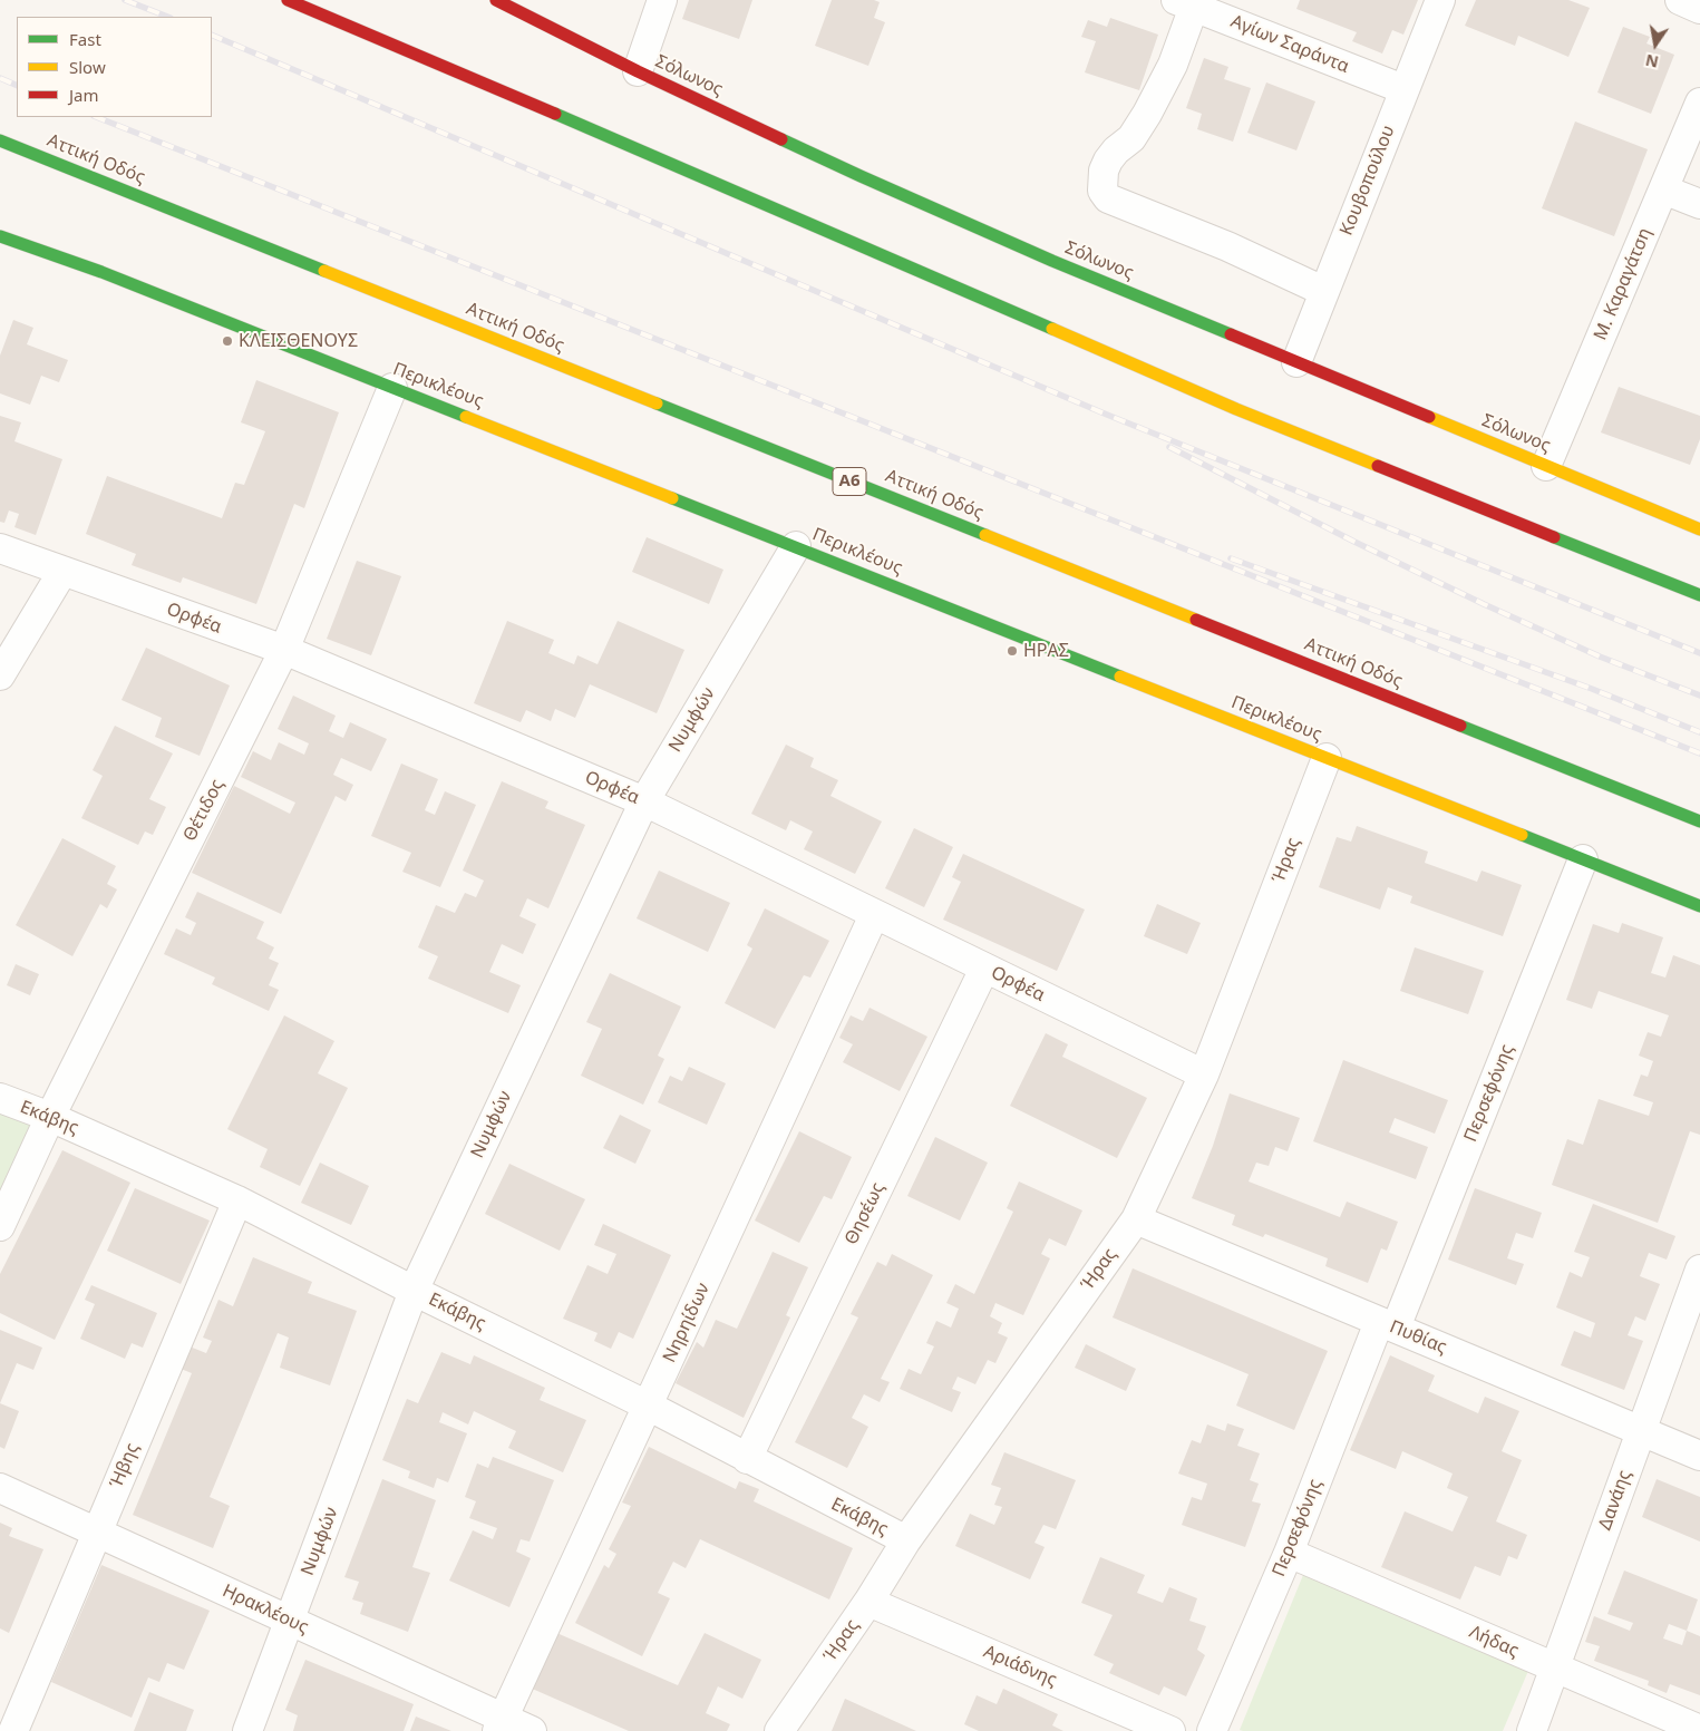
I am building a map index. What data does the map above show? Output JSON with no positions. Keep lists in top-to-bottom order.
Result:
{
  "streets": {
    "main road": [
      "Σόλωνος",
      "Αττική Οδός",
      "Περικλέους",
      "Α6"
    ],
    "street": [
      "Αγίων Σαράντα",
      "Κουβοπούλου",
      "Μ. Καραγάτση",
      "Ορφέα",
      "Νυμφών",
      "Θέτιδος",
      "Ήρας",
      "Περσεφόνης",
      "Εκάβης",
      "Θησέως",
      "Νηρηίδων",
      "Πυθίας",
      "Ήβης",
      "Δανάης",
      "Ηρακλέους",
      "Λήδας",
      "Αριάδνης"
    ]
  },
  "crossings": [
    ["Αγίων Σαράντα", "Κουβοπούλου"],
    ["Σόλωνος", "Κουβοπούλου"],
    ["Σόλωνος", "Μ. Καραγάτση"],
    ["Περικλέους", "Νυμφών"],
    ["Περικλέους", "Θέτιδος"],
    ["Περικλέους", "Ήρας"],
    ["Περικλέους", "Περσεφόνης"],
    ["Ορφέα", "Νυμφών"],
    ["Ορφέα", "Θέτιδος"],
    ["Ορφέα", "Ήρας"],
    ["Ορφέα", "Θησέως"],
    ["Ορφέα", "Νηρηίδων"],
    ["Νυμφών", "Εκάβης"],
    ["Νυμφών", "Ηρακλέους"],
    ["Θέτιδος", "Εκάβης"],
    ["Ήρας", "Εκάβης"],
    ["Ήρας", "Πυθίας"],
    ["Ήρας", "Αριάδνης"],
    ["Περσεφόνης", "Πυθίας"],
    ["Περσεφόνης", "Λήδας"],
    ["Εκάβης", "Θησέως"],
    ["Εκάβης", "Νηρηίδων"],
    ["Εκάβης", "Ήβης"],
    ["Νηρηίδων", "Ηρακλέους"],
    ["Πυθίας", "Δανάης"],
    ["Ήβης", "Ηρακλέους"],
    ["Δανάης", "Λήδας"]
  ],
  "places": ["ΚΛΕΙΣΘΕΝΟΥΣ", "ΗΡΑΣ"],
  "legend": ["Fast", "Slow", "Jam"],
  "north": "bottom"
}
